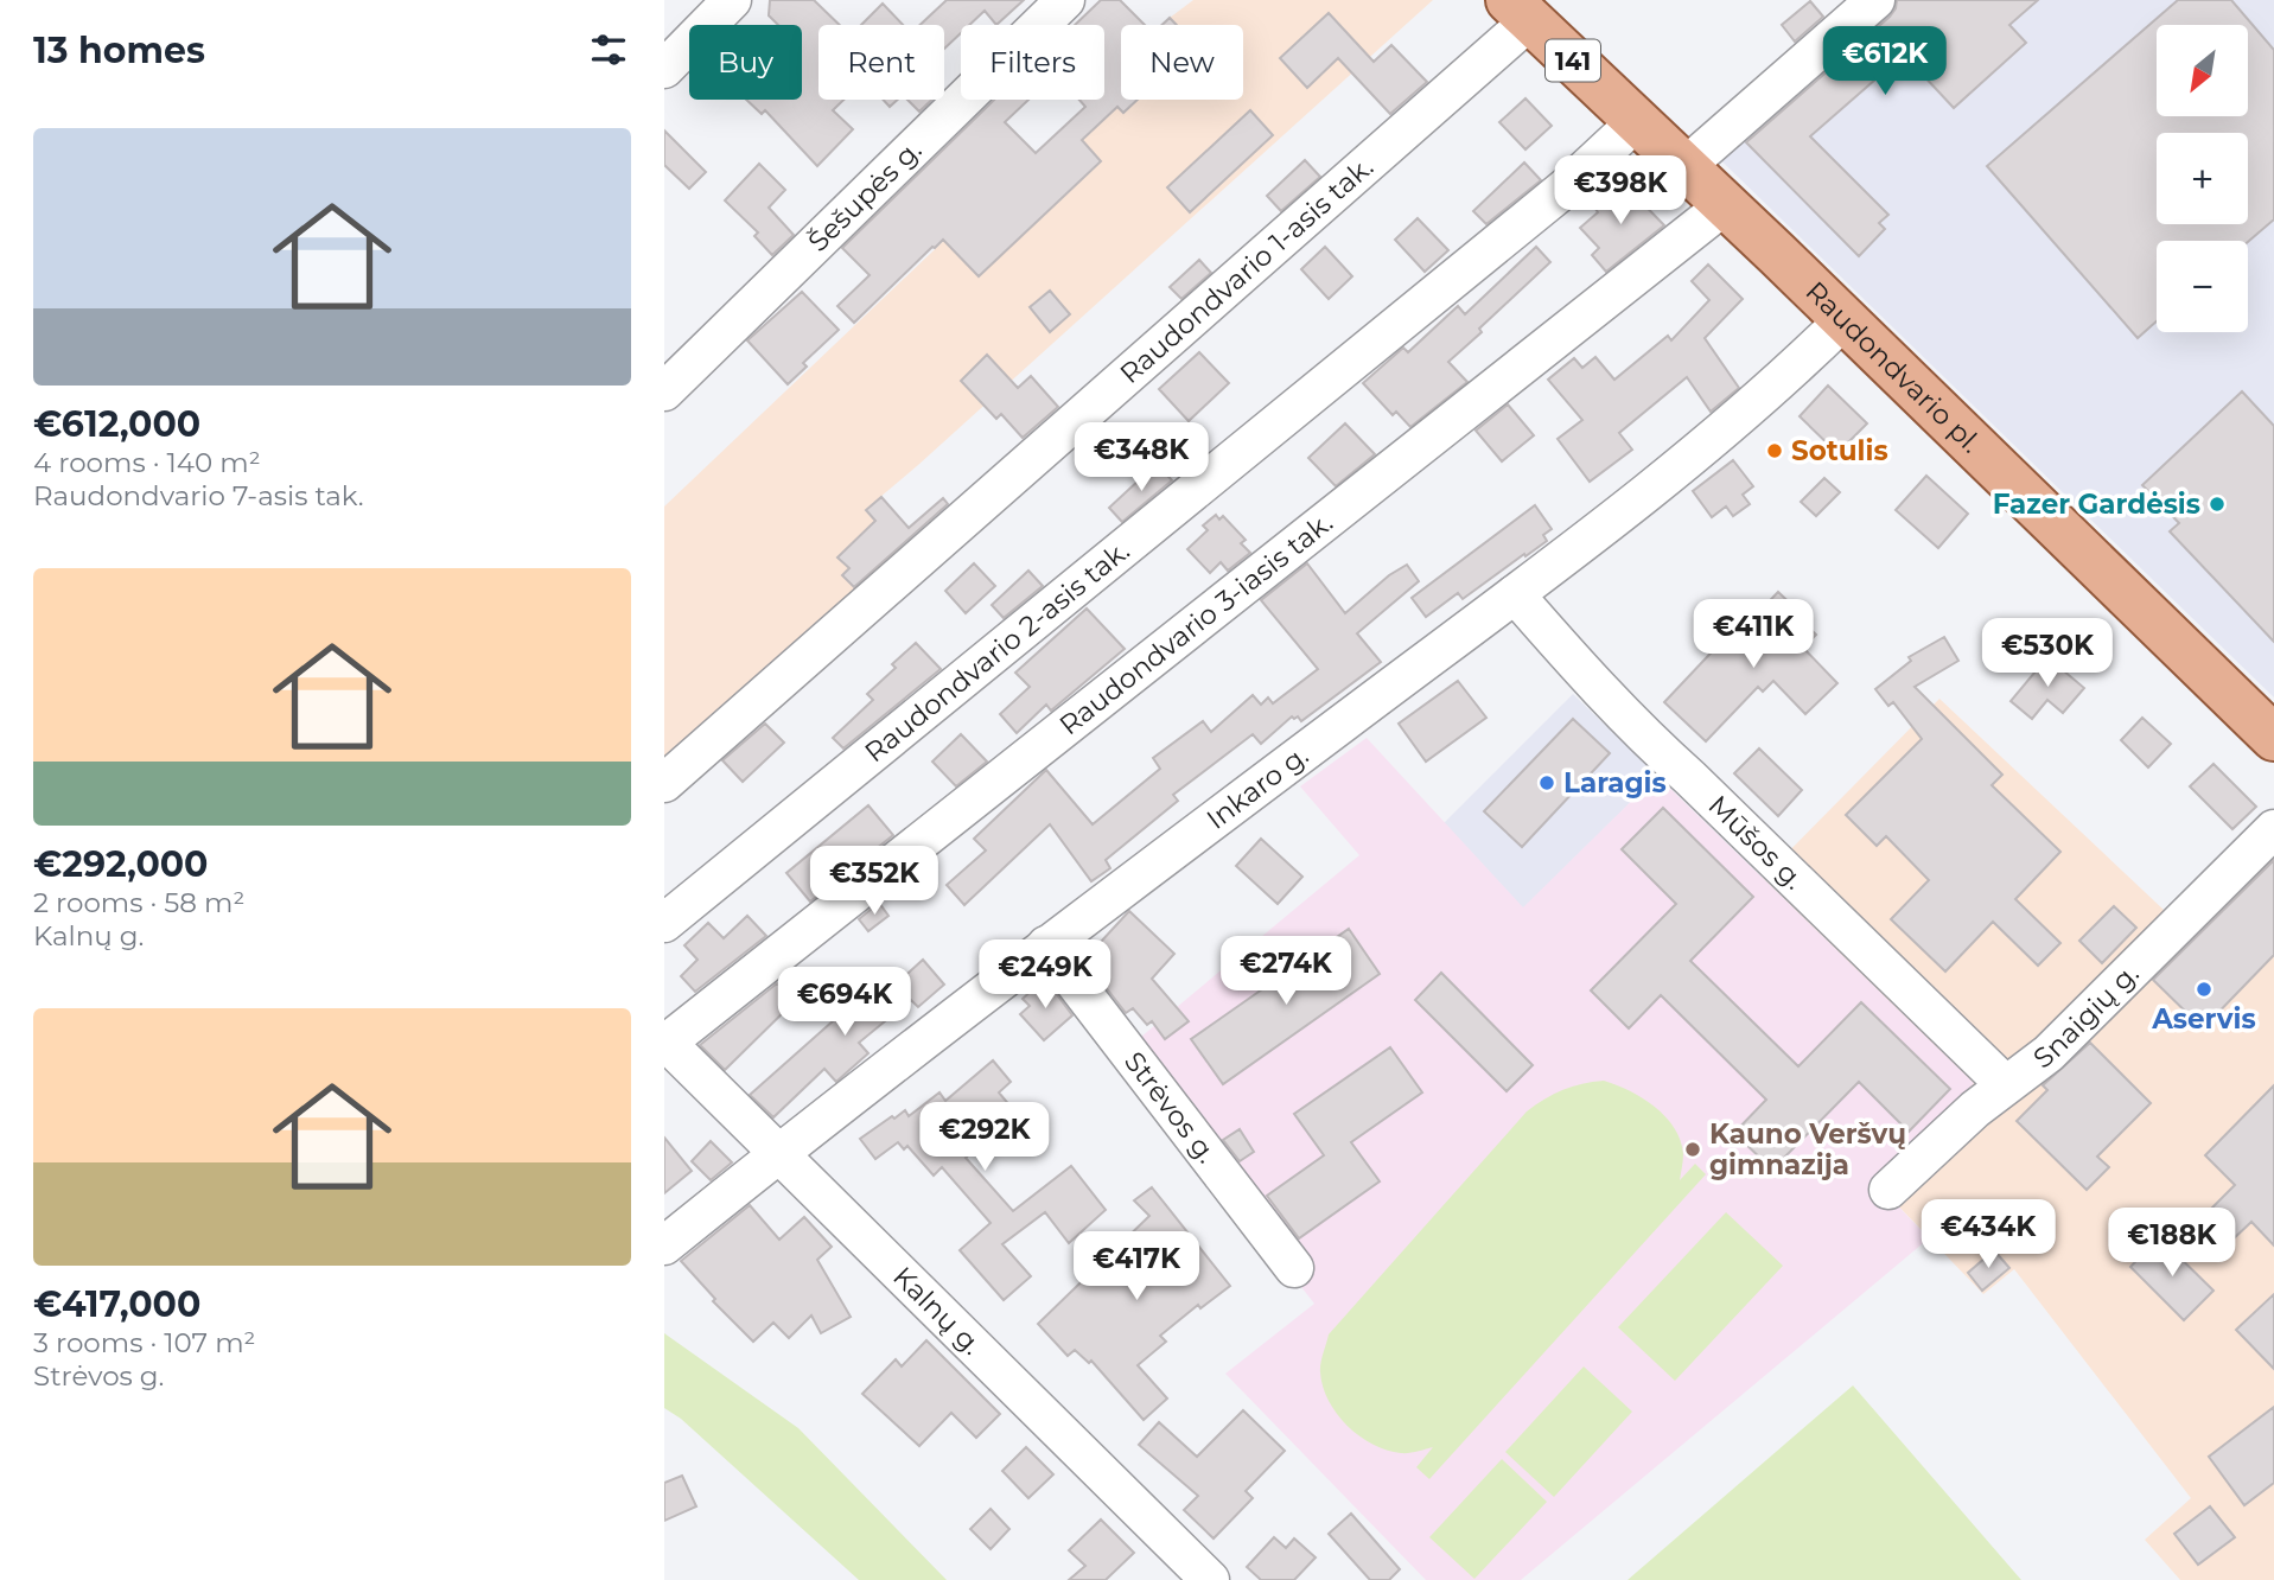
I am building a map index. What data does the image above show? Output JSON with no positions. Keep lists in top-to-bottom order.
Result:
{
  "streets": {
    "main road": ["141", "Raudondvario pl."],
    "street": [
      "Šešupės g.",
      "Raudondvario 1-asis tak.",
      "Raudondvario 3-iasis tak.",
      "Raudondvario 2-asis tak.",
      "Inkaro g.",
      "Mūšos g.",
      "Snaigių g.",
      "Strėvos g.",
      "Kalnų g."
    ]
  },
  "crossings": [
    ["Raudondvario 1-asis tak.", "Raudondvario pl."],
    ["Raudondvario pl.", "Raudondvario 3-iasis tak."],
    ["Raudondvario pl.", "Raudondvario 2-asis tak."],
    ["Raudondvario pl.", "Inkaro g."],
    ["Raudondvario 3-iasis tak.", "Kalnų g."],
    ["Inkaro g.", "Mūšos g."],
    ["Inkaro g.", "Strėvos g."],
    ["Inkaro g.", "Kalnų g."],
    ["Mūšos g.", "Snaigių g."]
  ],
  "places": [
    "Sotulis",
    "Fazer Gardėsis",
    "Laragis",
    "Aservis",
    "Kauno Veršvų gimnazija"
  ],
  "north": "bottom left",
  "page": {
    "heading": "13 homes",
    "map_buttons": ["+", "−"],
    "chip": [
      "Buy",
      "Rent",
      "Filters",
      "New"
    ],
    "price": [
      "€612K",
      "€398K",
      "€348K",
      "€411K",
      "€530K",
      "€352K",
      "€274K",
      "€249K",
      "€694K",
      "€292K",
      "€434K",
      "€188K",
      "€417K"
    ],
    "list": [
      {
        "name": "€612,000",
        "note": "4 rooms · 140 m² · Raudondvario 7-asis tak."
      },
      {
        "name": "€292,000",
        "note": "2 rooms · 58 m² · Kalnų g."
      },
      {
        "name": "€417,000",
        "note": "3 rooms · 107 m² · Strėvos g."
      }
    ]
  }
}
